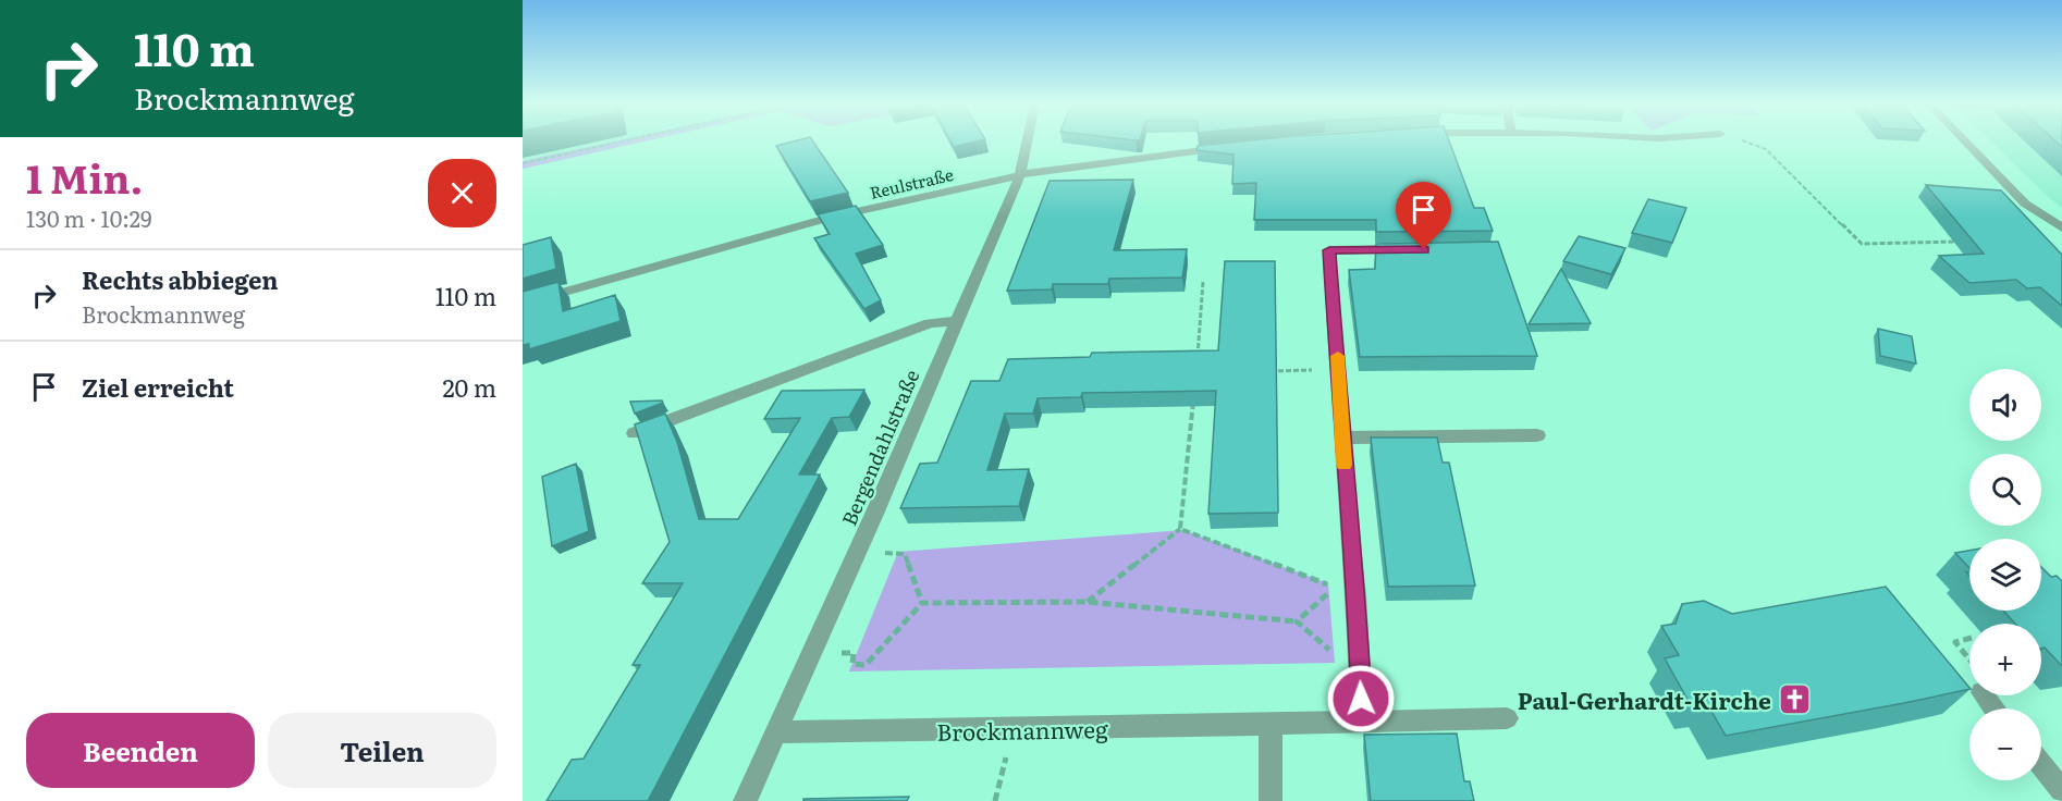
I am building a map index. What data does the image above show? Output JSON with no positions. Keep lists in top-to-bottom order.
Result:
{
  "streets": {
    "street": ["Reulstraße", "Bergendahlstraße", "Brockmannweg"]
  },
  "crossings": [
    ["Reulstraße", "Bergendahlstraße"],
    ["Bergendahlstraße", "Brockmannweg"]
  ],
  "places": {
    "church": ["Paul-Gerhardt-Kirche"]
  },
  "page": {
    "turn": ["110 m", "Brockmannweg"],
    "heading": ["1 Min.", "130 m · 10:29"],
    "list": [
      {
        "name": "Rechts abbiegen",
        "note": "Brockmannweg",
        "value": "110 m"
      },
      {
        "name": "Ziel erreicht",
        "value": "20 m"
      }
    ],
    "map_buttons": ["+", "−"],
    "buttons": ["Beenden", "Teilen"]
  }
}
